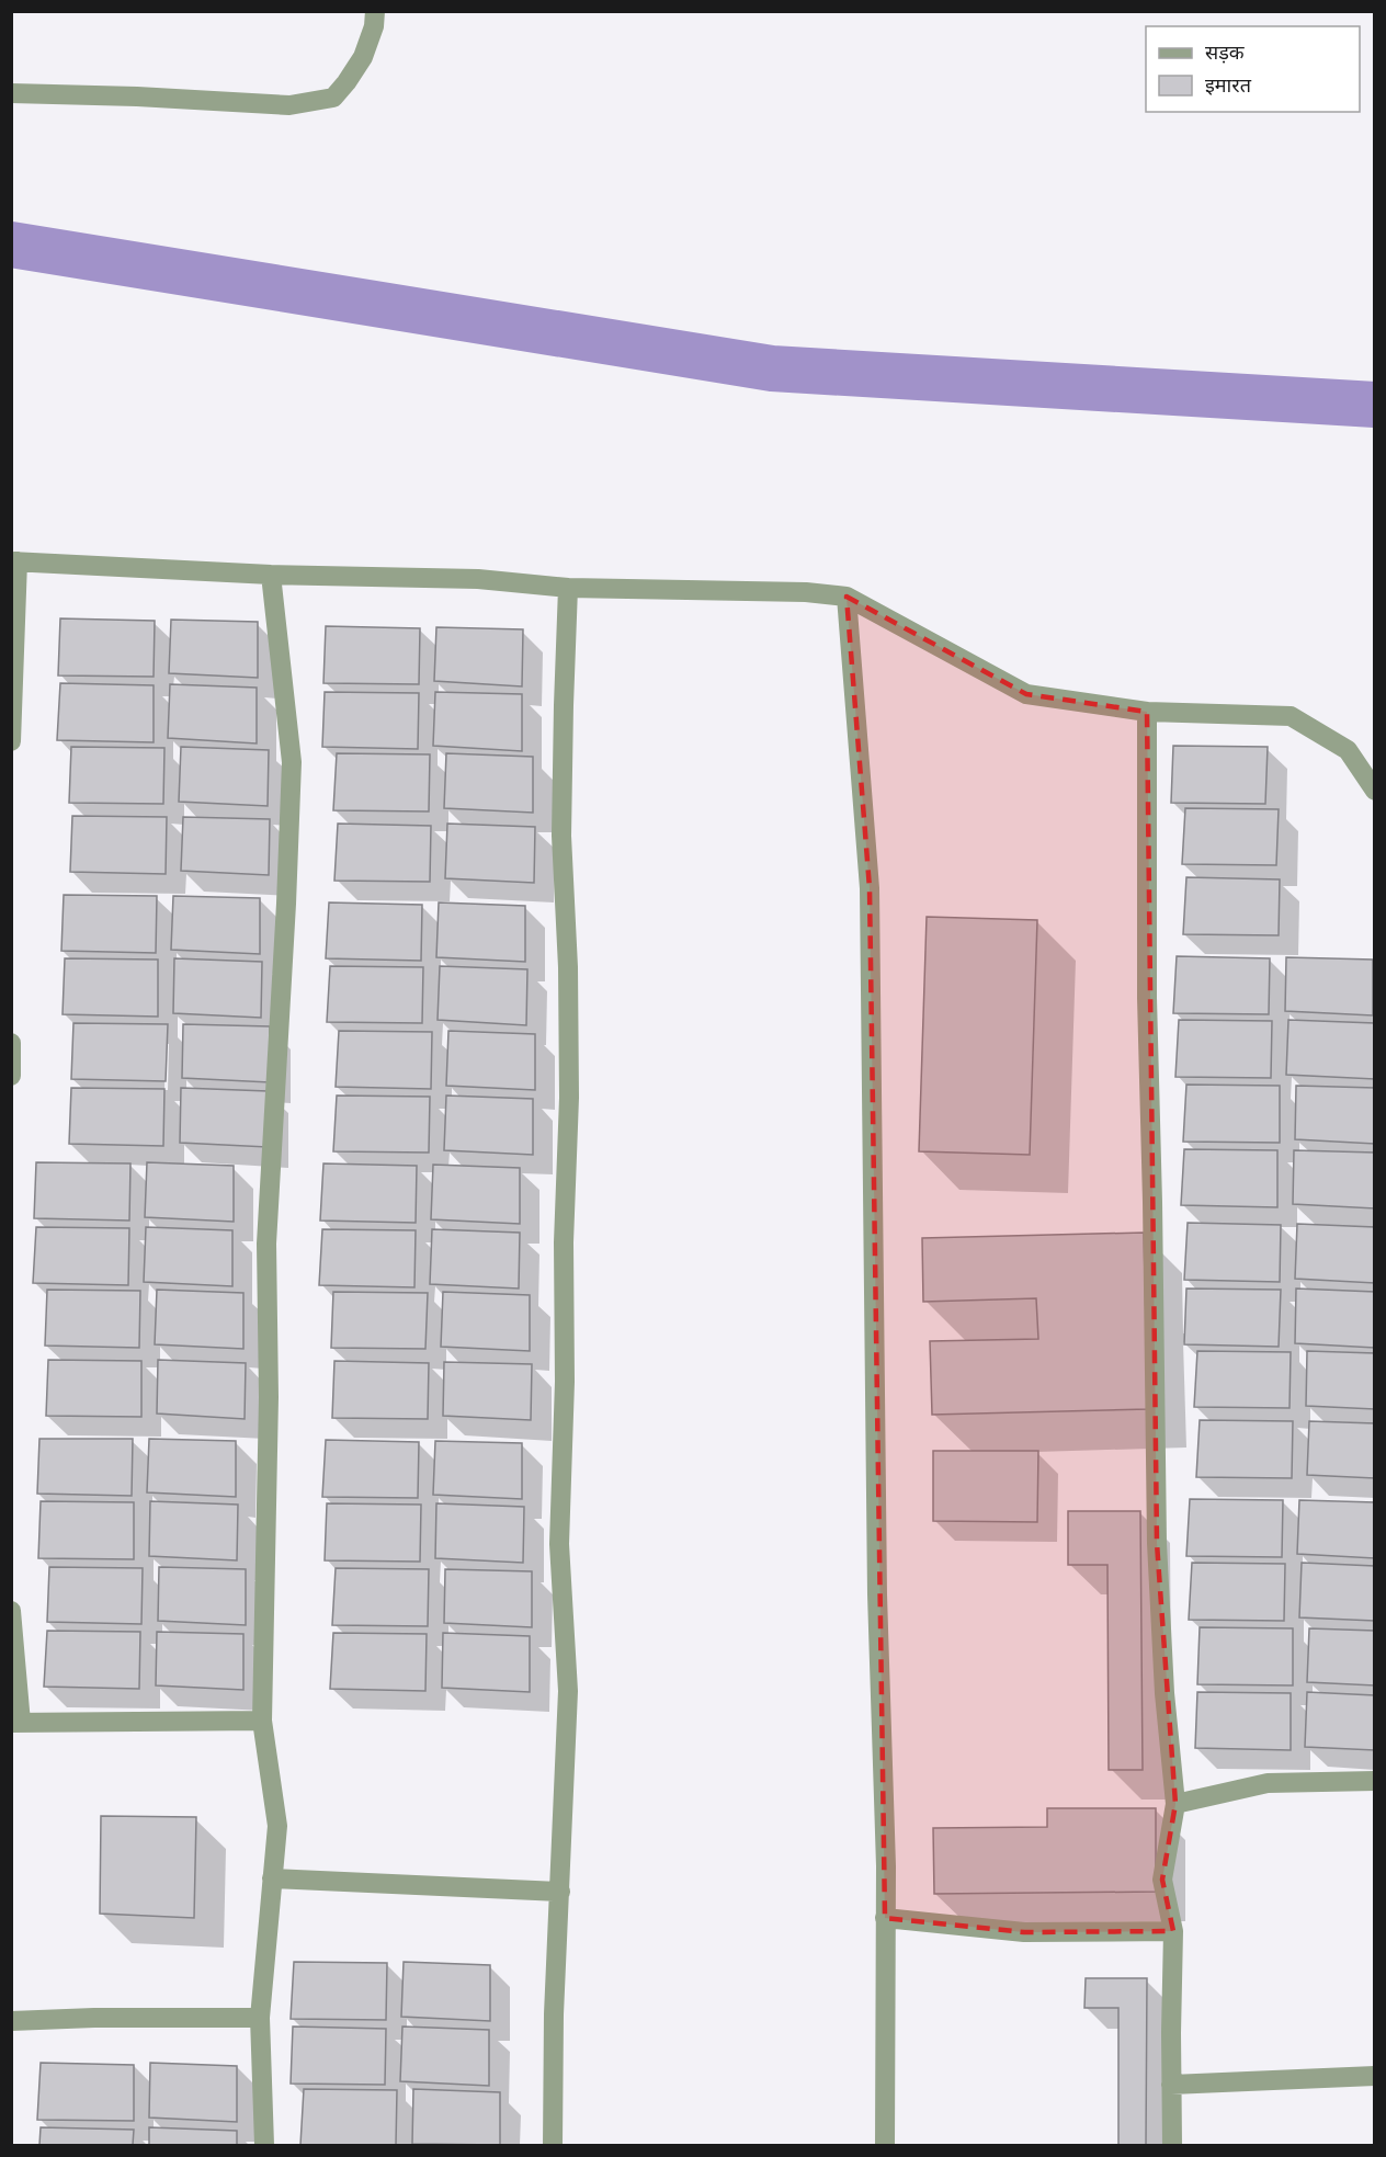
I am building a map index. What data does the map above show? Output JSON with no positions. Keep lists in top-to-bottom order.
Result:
{
  "legend": ["सड़क", "इमारत"]
}
